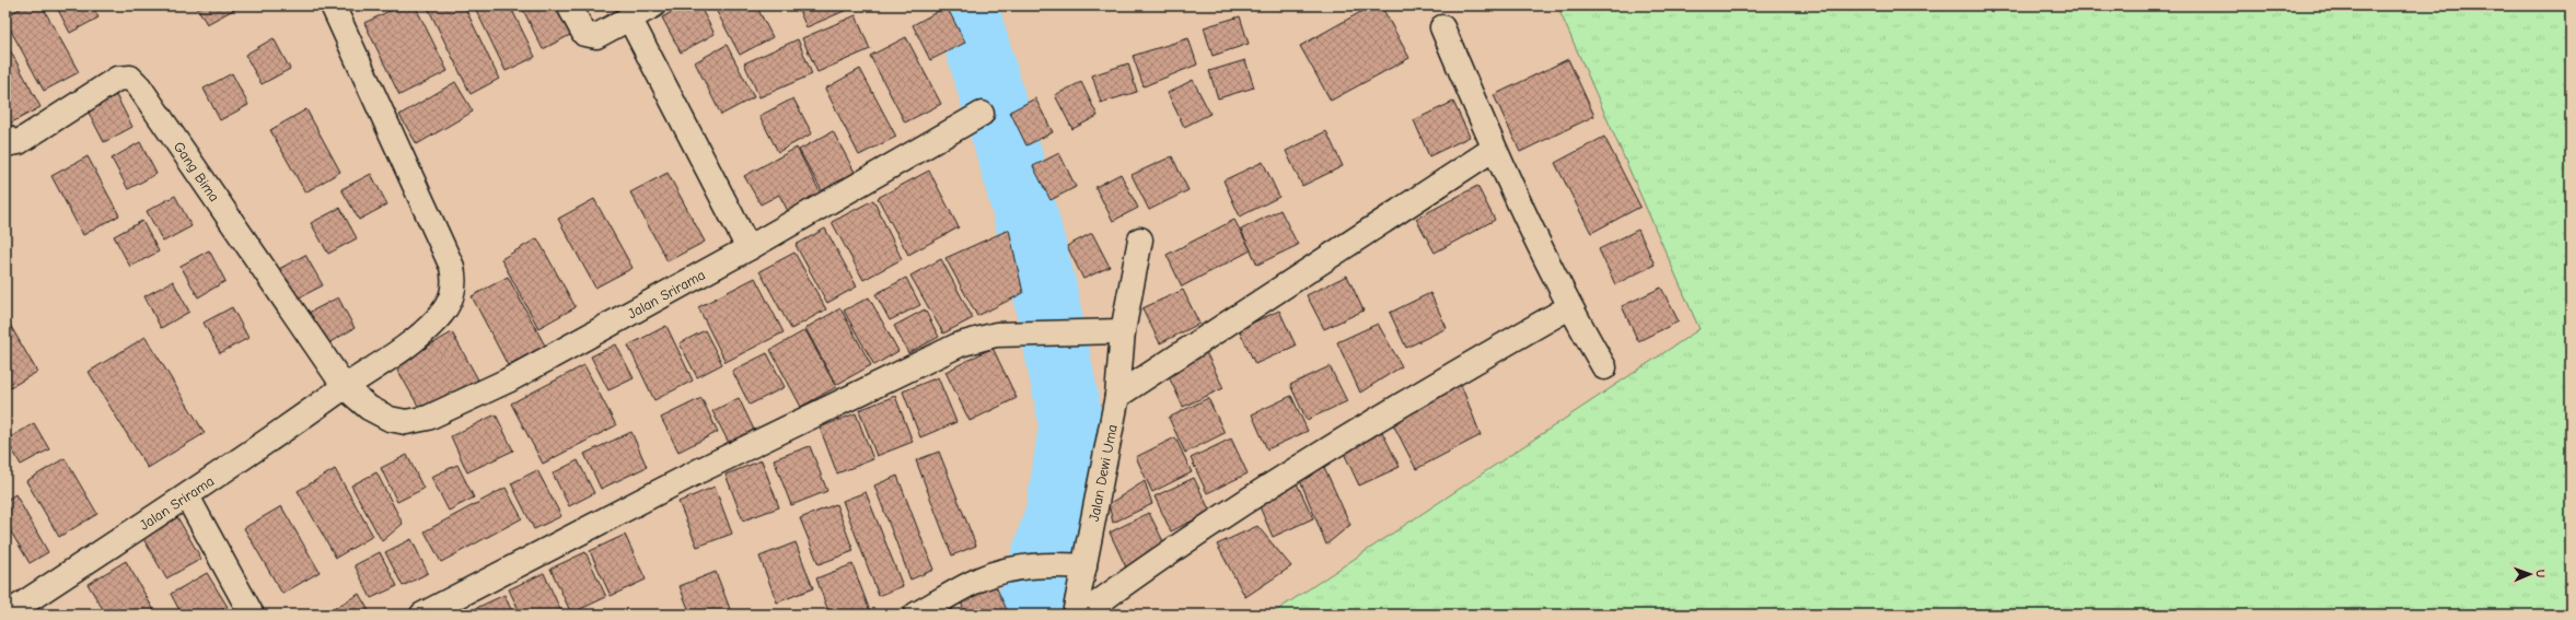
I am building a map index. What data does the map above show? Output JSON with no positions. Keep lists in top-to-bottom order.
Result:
{
  "streets": {
    "street": ["Gang Bima", "Jalan Srirama", "Jalan Dewi Uma"]
  },
  "crossings": [
    ["Gang Bima", "Jalan Srirama"]
  ],
  "north": "right"
}
